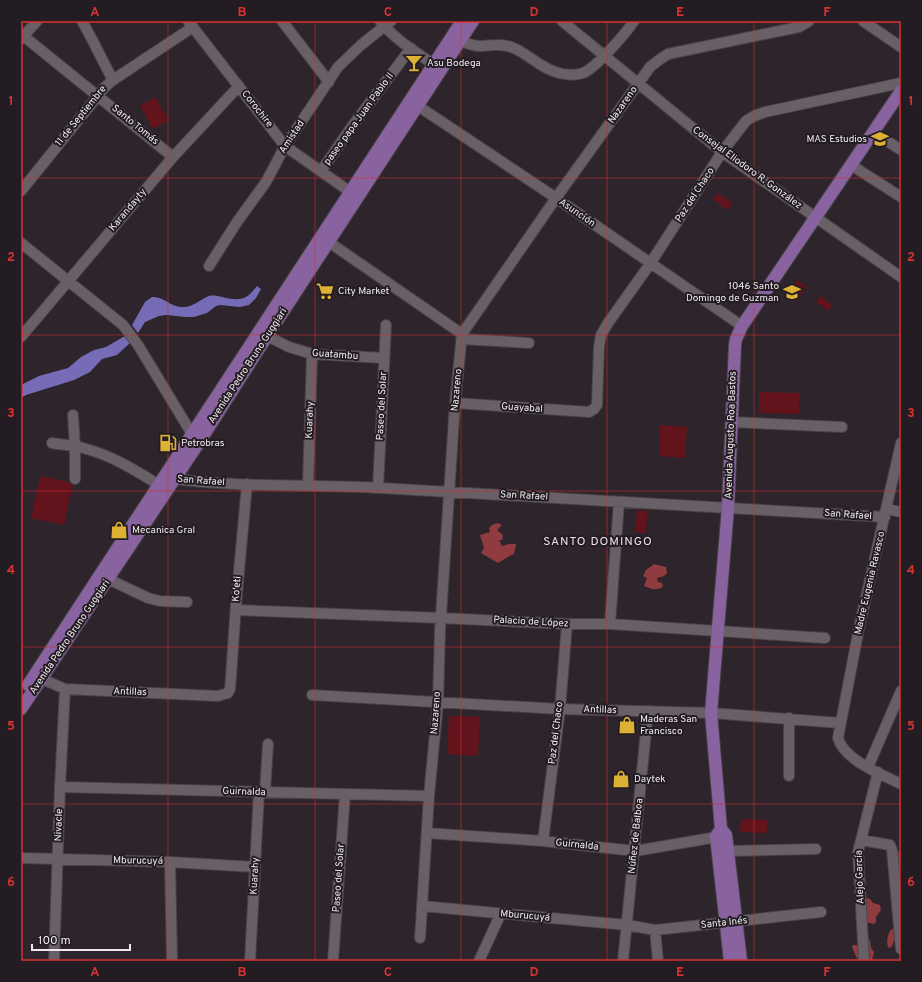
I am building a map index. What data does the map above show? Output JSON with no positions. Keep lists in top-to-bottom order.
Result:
{
  "streets": {
    "main road": ["Avenida Pedro Bruno Guggiari", "Avenida Augusto Roa Bastos"],
    "street": [
      "Nazareno",
      "Corochire",
      "11 de Septiembre",
      "paseo papa Juan Pablo II",
      "Santo Tomás",
      "Amistad",
      "Consejal Eliodoro R. González",
      "Paz del Chaco",
      "Karandayty",
      "Asunción",
      "Guatambu",
      "Paseo del Solar",
      "Guayabal",
      "Kuarahy",
      "San Rafael",
      "Madre Eugenia Ravasco",
      "Ko'eti",
      "Palacio de López",
      "Antillas",
      "Guirnalda",
      "Nivacle",
      "Núñez de Balboa",
      "Mburucuyá",
      "Alejo García",
      "Santa Inés"
    ]
  },
  "crossings": [
    ["Nazareno", "Consejal Eliodoro R. González"],
    ["Nazareno", "Asunción"],
    ["Nazareno", "Guayabal"],
    ["Nazareno", "San Rafael"],
    ["Nazareno", "Palacio de López"],
    ["Nazareno", "Antillas"],
    ["Nazareno", "Guirnalda"],
    ["Nazareno", "Mburucuyá"],
    ["Corochire", "11 de Septiembre"],
    ["Corochire", "paseo papa Juan Pablo II"],
    ["Corochire", "Amistad"],
    ["Corochire", "Karandayty"],
    ["Corochire", "Avenida Pedro Bruno Guggiari"],
    ["11 de Septiembre", "Santo Tomás"],
    ["Santo Tomás", "Karandayty"],
    ["Consejal Eliodoro R. González", "Paz del Chaco"],
    ["Consejal Eliodoro R. González", "Avenida Augusto Roa Bastos"],
    ["Paz del Chaco", "Asunción"],
    ["Paz del Chaco", "Guayabal"],
    ["Paz del Chaco", "Palacio de López"],
    ["Paz del Chaco", "Antillas"],
    ["Paz del Chaco", "Guirnalda"],
    ["Asunción", "Avenida Pedro Bruno Guggiari"],
    ["Asunción", "Avenida Augusto Roa Bastos"],
    ["Guatambu", "Avenida Pedro Bruno Guggiari"],
    ["Guatambu", "Paseo del Solar"],
    ["Guatambu", "Kuarahy"],
    ["Avenida Pedro Bruno Guggiari", "San Rafael"],
    ["Avenida Pedro Bruno Guggiari", "Antillas"],
    ["Paseo del Solar", "San Rafael"],
    ["Paseo del Solar", "Guirnalda"],
    ["Kuarahy", "San Rafael"],
    ["Kuarahy", "Guirnalda"],
    ["Kuarahy", "Mburucuyá"],
    ["Avenida Augusto Roa Bastos", "San Rafael"],
    ["Avenida Augusto Roa Bastos", "Palacio de López"],
    ["Avenida Augusto Roa Bastos", "Antillas"],
    ["Avenida Augusto Roa Bastos", "Guirnalda"],
    ["Avenida Augusto Roa Bastos", "Santa Inés"],
    ["San Rafael", "Madre Eugenia Ravasco"],
    ["San Rafael", "Ko'eti"],
    ["Madre Eugenia Ravasco", "Antillas"],
    ["Ko'eti", "Palacio de López"],
    ["Ko'eti", "Antillas"],
    ["Antillas", "Nivacle"],
    ["Antillas", "Núñez de Balboa"],
    ["Guirnalda", "Nivacle"],
    ["Guirnalda", "Núñez de Balboa"],
    ["Nivacle", "Mburucuyá"],
    ["Núñez de Balboa", "Mburucuyá"],
    ["Núñez de Balboa", "Santa Inés"],
    ["Mburucuyá", "Santa Inés"]
  ],
  "districts": ["SANTO DOMINGO"],
  "places": {
    "bar": ["Asu Bodega"],
    "school or university": ["MAS Estudios", "1046 Santo Domingo de Guzman"],
    "supermarket": ["City Market"],
    "fuel station": ["Petrobras"],
    "shop": ["Mecanica Gral", "Maderas San Francisco", "Daytek"]
  },
  "scale_bar": "100 m",
  "grid": {
    "columns": [
      "A",
      "B",
      "C",
      "D",
      "E",
      "F"
    ],
    "rows": [
      "1",
      "2",
      "3",
      "4",
      "5",
      "6"
    ]
  }
}
